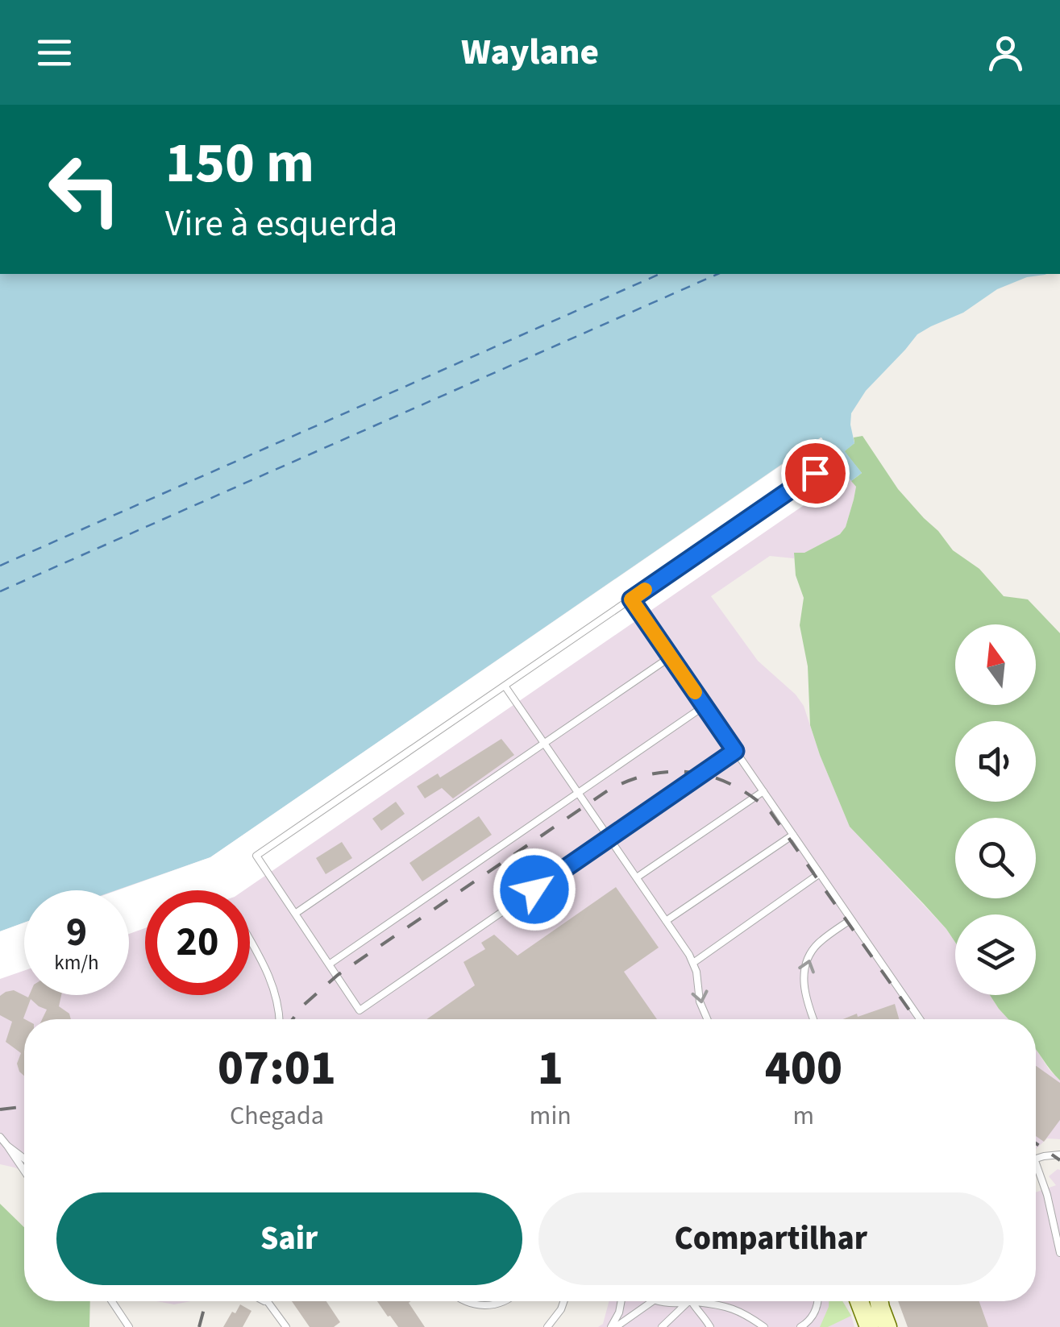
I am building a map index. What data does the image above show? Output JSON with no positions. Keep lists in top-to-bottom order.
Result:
{
  "north": "top",
  "page": {
    "header": "Waylane",
    "turn": ["150 m", "Vire à esquerda"],
    "speed": "9 km/h",
    "limit": "20",
    "eta": [
      "07:01",
      "Chegada",
      "1",
      "min",
      "400",
      "m"
    ],
    "buttons": ["Sair", "Compartilhar"]
  }
}
